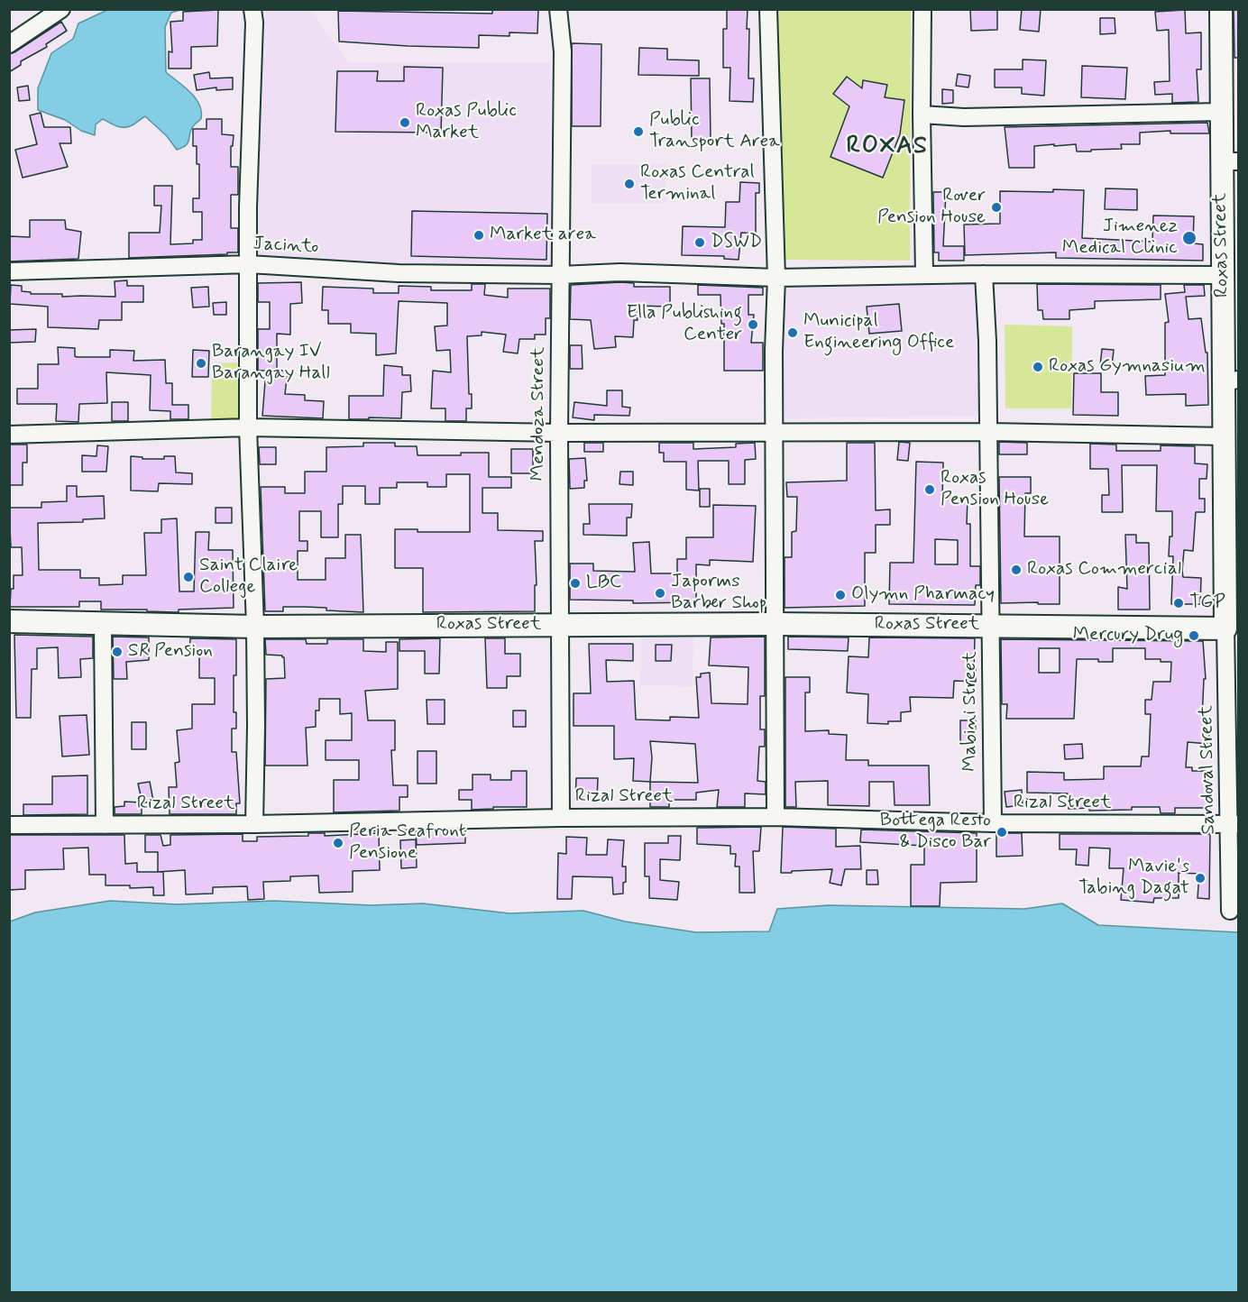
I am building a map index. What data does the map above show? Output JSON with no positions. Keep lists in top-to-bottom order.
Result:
{
  "streets": {
    "main road": ["Roxas Street"],
    "street": [
      "Jacinto",
      "Mendoza Street",
      "Mabini Street",
      "Sandoval Street",
      "Rizal Street"
    ]
  },
  "crossings": [
    ["Roxas Street", "Jacinto"],
    ["Roxas Street", "Mendoza Street"],
    ["Roxas Street", "Mabini Street"],
    ["Roxas Street", "Sandoval Street"],
    ["Jacinto", "Mendoza Street"],
    ["Jacinto", "Mabini Street"],
    ["Mendoza Street", "Rizal Street"],
    ["Mabini Street", "Rizal Street"],
    ["Sandoval Street", "Rizal Street"]
  ],
  "districts": ["ROXAS"],
  "places": [
    "Roxas Public Market",
    "Public Transport Area",
    "Roxas Central Terminal",
    "Rover Pension House",
    "Market area",
    "Jimenez Medical Clinic",
    "DSWD",
    "Ella Publishing Center",
    "Municipal Engineering Office",
    "Barangay IV Barangay Hall",
    "Roxas Gymnasium",
    "Roxas Pension House",
    "Roxas Commercial",
    "Saint Claire College",
    "LBC",
    "Japorms Barber Shop",
    "Olymn Pharmacy",
    "TGP",
    "Mercury Drug",
    "SR Pension",
    "Bottega Resto & Disco Bar",
    "Peria Seafront Pensione",
    "Mavie's Tabing Dagat"
  ]
}
